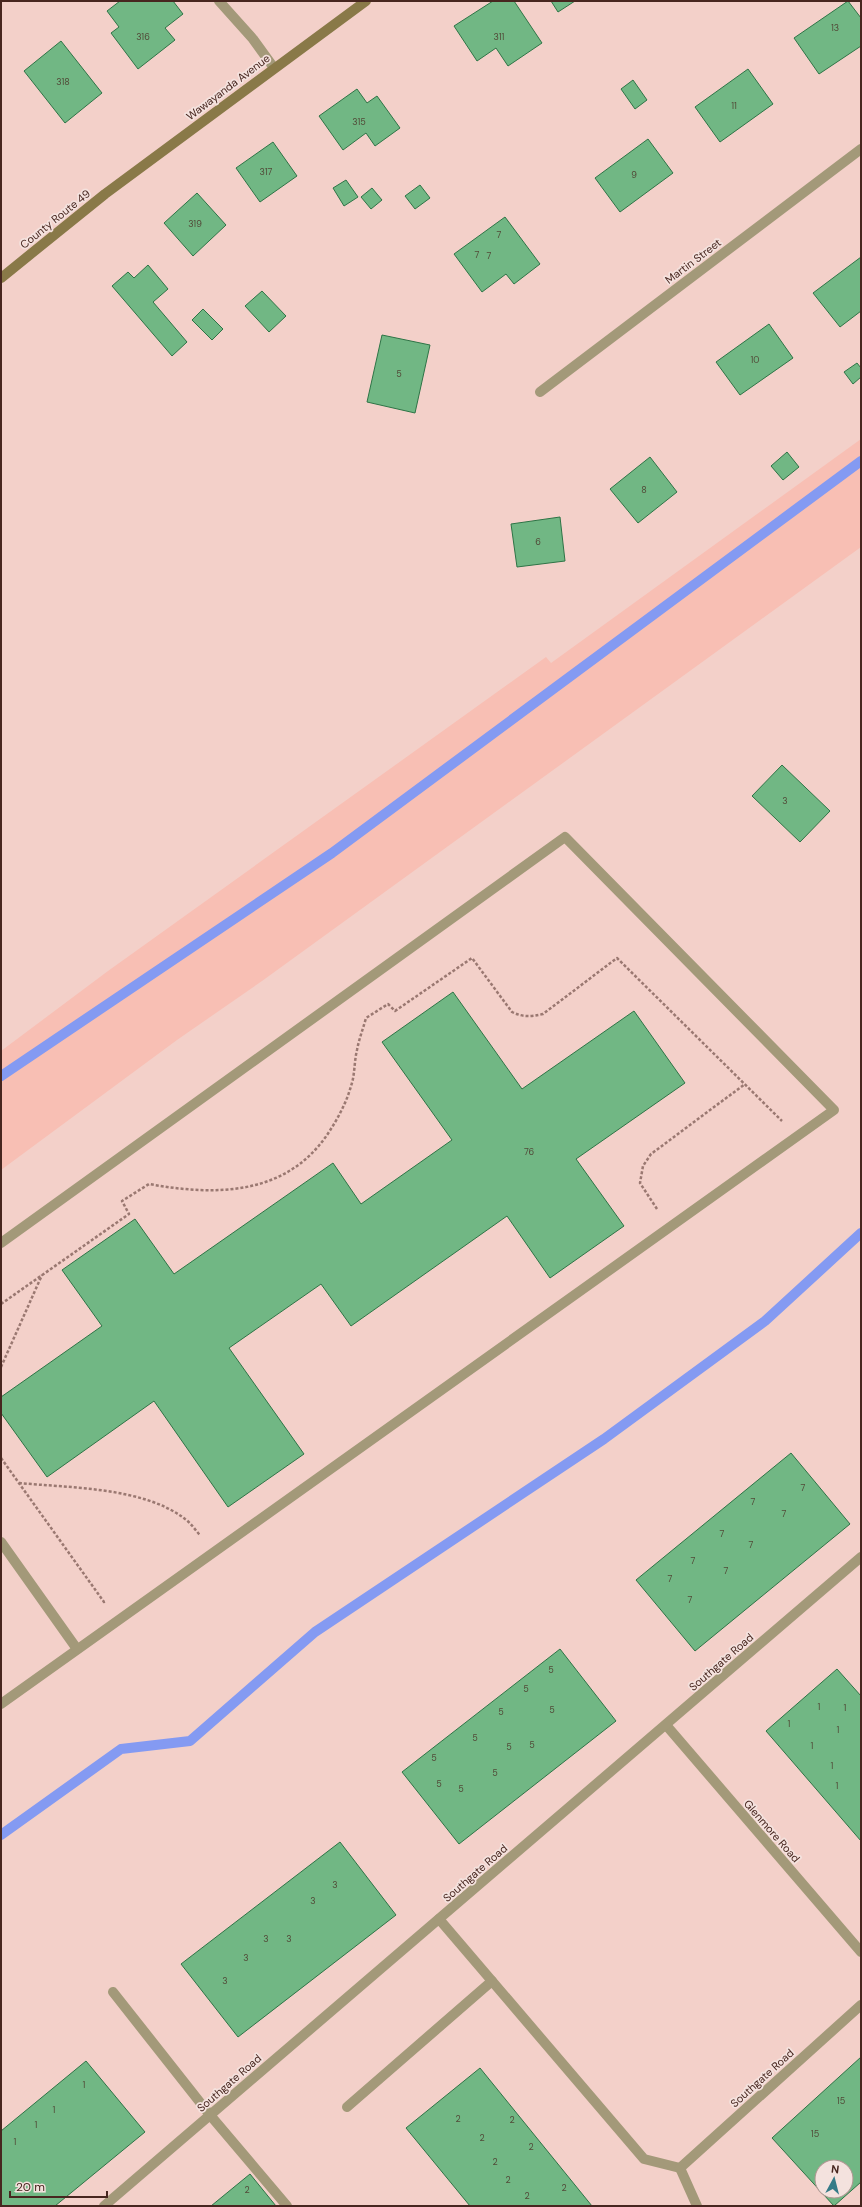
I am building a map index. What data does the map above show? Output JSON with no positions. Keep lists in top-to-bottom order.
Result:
{
  "streets": {
    "street": [
      "Wawayanda Avenue",
      "County Route 49",
      "Martin Street",
      "Southgate Road",
      "Glenmore Road"
    ]
  },
  "crossings": [
    ["Wawayanda Avenue", "County Route 49"],
    ["Southgate Road", "Glenmore Road"]
  ],
  "house_numbers": [
    "13",
    "316",
    "311",
    "318",
    "11",
    "315",
    "317",
    "9",
    "319",
    "7",
    "7",
    "7",
    "10",
    "5",
    "8",
    "6",
    "3",
    "76",
    "7",
    "7",
    "7",
    "7",
    "7",
    "7",
    "7",
    "7",
    "7",
    "5",
    "5",
    "1",
    "1",
    "5",
    "5",
    "1",
    "1",
    "5",
    "5",
    "1",
    "5",
    "5",
    "1",
    "5",
    "5",
    "1",
    "5",
    "3",
    "3",
    "3",
    "3",
    "3",
    "3",
    "1",
    "15",
    "1",
    "2",
    "2",
    "1",
    "15",
    "2",
    "1",
    "2",
    "2",
    "2",
    "2",
    "2",
    "2"
  ],
  "scale_bar": "20 m",
  "north": "top"
}
